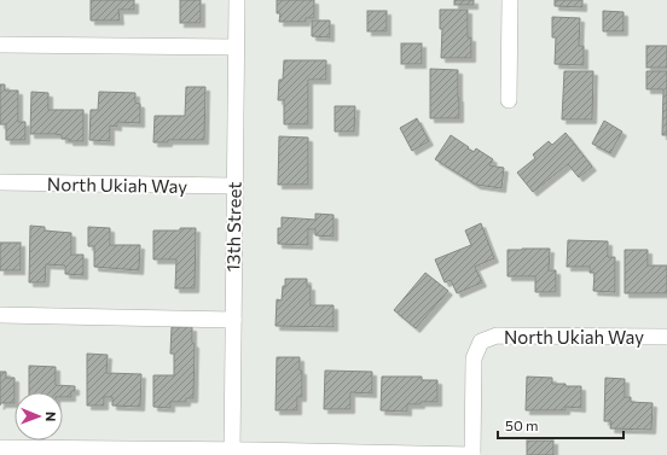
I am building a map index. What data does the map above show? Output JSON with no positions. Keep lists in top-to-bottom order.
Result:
{
  "streets": {
    "street": ["North Ukiah Way", "13th Street"]
  },
  "crossings": [
    ["North Ukiah Way", "13th Street"]
  ],
  "scale_bar": "50 m",
  "north": "right"
}
